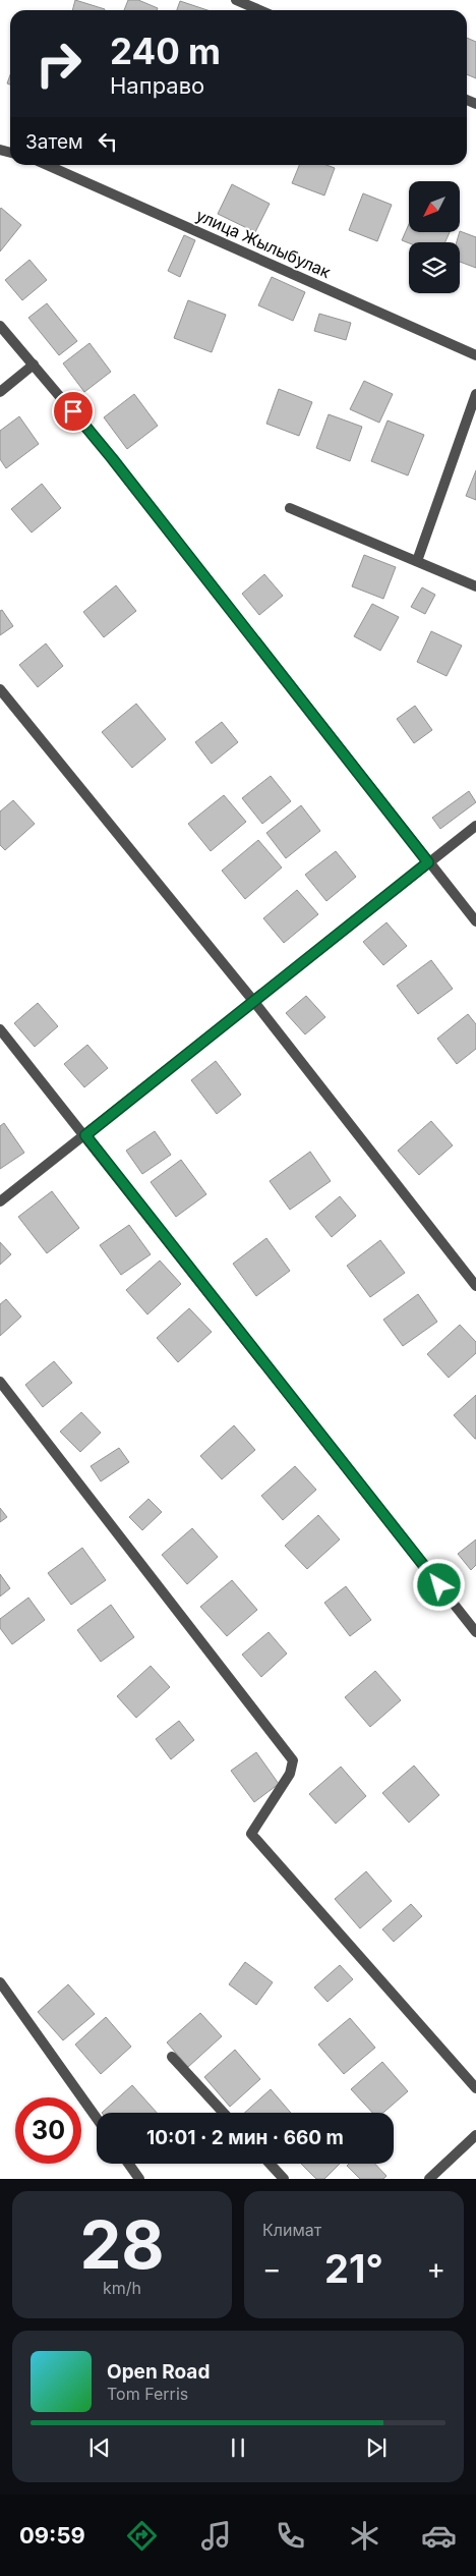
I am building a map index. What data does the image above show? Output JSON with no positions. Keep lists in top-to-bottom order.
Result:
{
  "streets": {
    "street": ["улица Жылыбулак"]
  },
  "north": "bottom left",
  "page": {
    "turn": ["240 m", "Направо"],
    "then": "Затем",
    "limit": "30",
    "trip": "10:01 · 2 мин · 660 m",
    "tile": [
      ["28", "km/h"],
      "Климат"
    ],
    "heat": ["−", "21°", "+"],
    "song": ["Open Road", "Tom Ferris"],
    "tabs": "09:59"
  }
}
